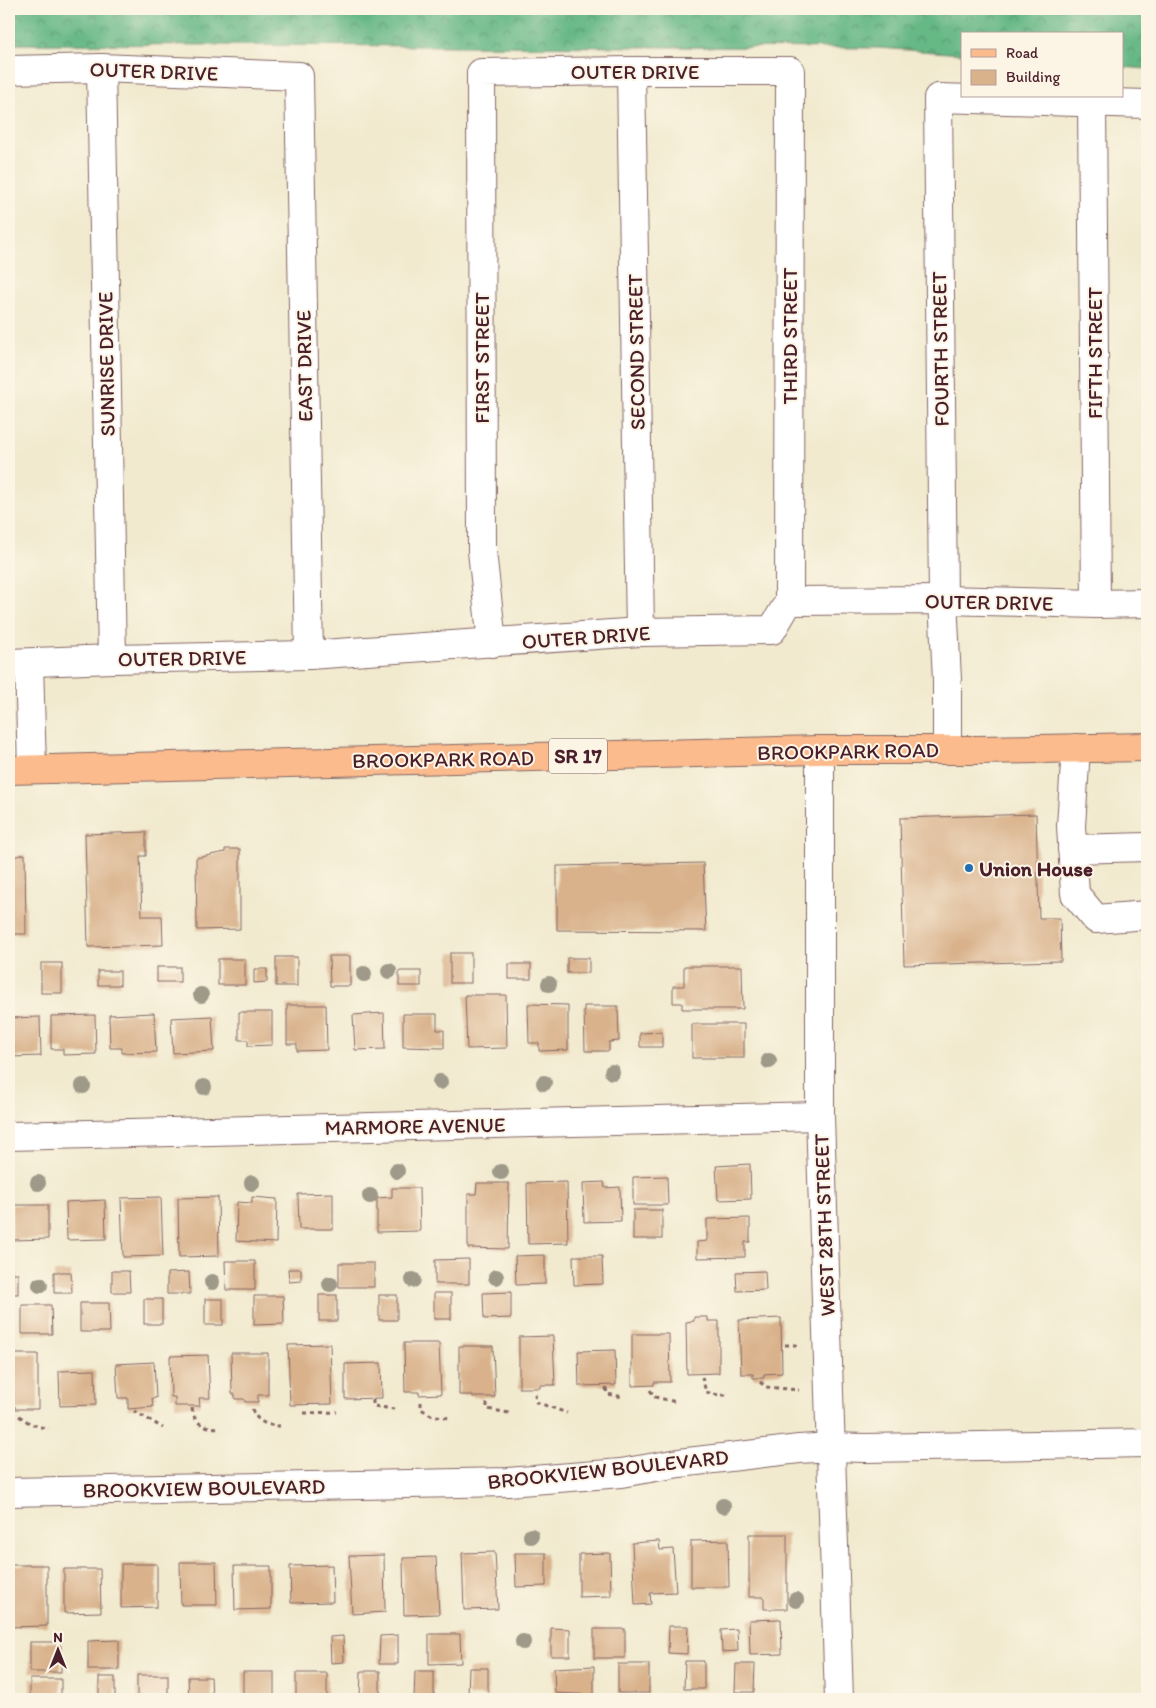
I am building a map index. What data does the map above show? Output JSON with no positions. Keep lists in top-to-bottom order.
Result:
{
  "streets": {
    "main road": ["BROOKPARK ROAD", "SR 17"],
    "street": [
      "OUTER DRIVE",
      "THIRD STREET",
      "FOURTH STREET",
      "SECOND STREET",
      "FIFTH STREET",
      "FIRST STREET",
      "SUNRISE DRIVE",
      "EAST DRIVE",
      "MARMORE AVENUE",
      "WEST 28TH STREET",
      "BROOKVIEW BOULEVARD"
    ]
  },
  "crossings": [
    ["OUTER DRIVE", "THIRD STREET"],
    ["OUTER DRIVE", "FOURTH STREET"],
    ["OUTER DRIVE", "SECOND STREET"],
    ["OUTER DRIVE", "FIFTH STREET"],
    ["OUTER DRIVE", "FIRST STREET"],
    ["OUTER DRIVE", "SUNRISE DRIVE"],
    ["OUTER DRIVE", "EAST DRIVE"],
    ["FOURTH STREET", "FIFTH STREET"],
    ["FOURTH STREET", "BROOKPARK ROAD"],
    ["BROOKPARK ROAD", "WEST 28TH STREET"],
    ["MARMORE AVENUE", "WEST 28TH STREET"],
    ["WEST 28TH STREET", "BROOKVIEW BOULEVARD"]
  ],
  "places": ["Union House"],
  "legend": ["Road", "Building"],
  "north": "top"
}
